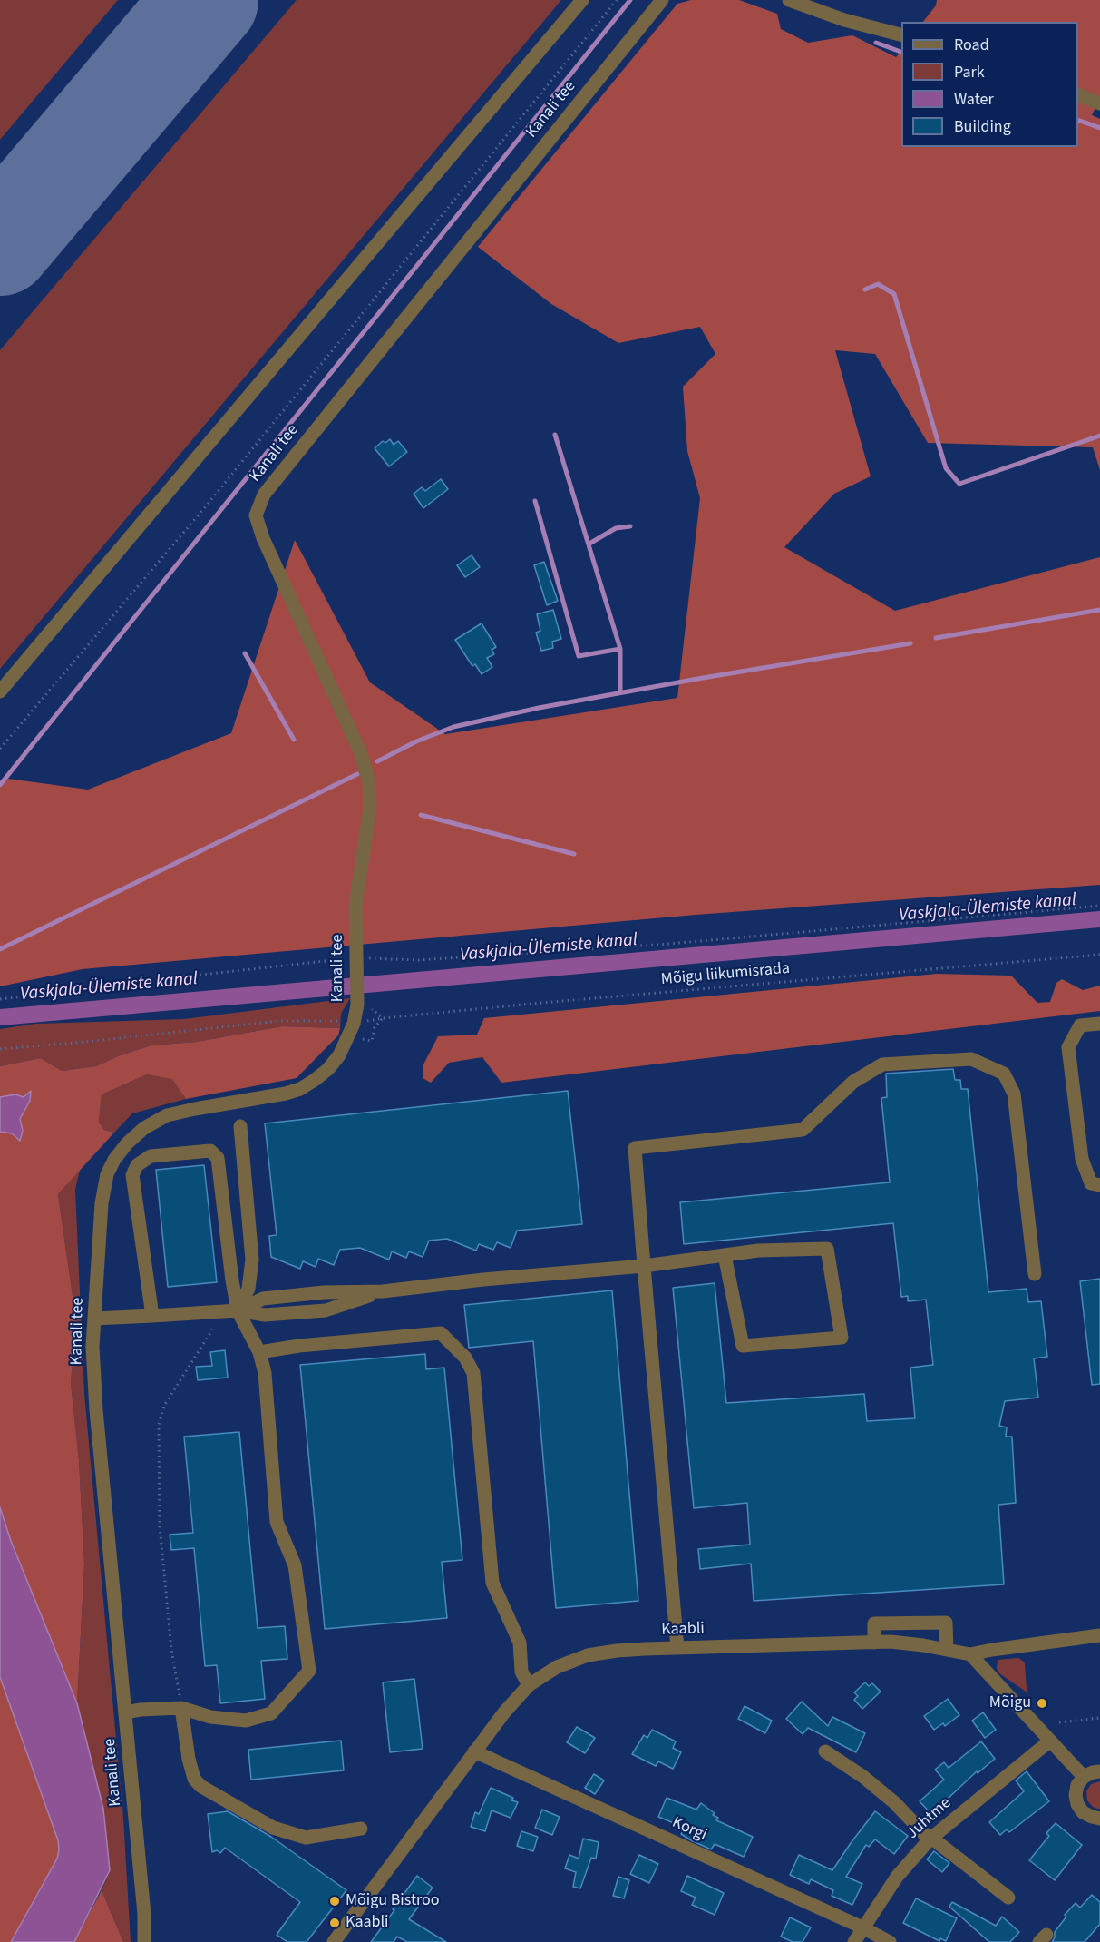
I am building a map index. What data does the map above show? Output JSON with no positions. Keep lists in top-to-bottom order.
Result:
{
  "streets": {
    "street": [
      "Kanali tee",
      "Kaabli",
      "Juhtme",
      "Korgi"
    ],
    "path": ["Mõigu liikumisrada"]
  },
  "crossings": [
    ["Kanali tee", "Mõigu liikumisrada"],
    ["Kaabli", "Korgi"],
    ["Juhtme", "Korgi"]
  ],
  "water": ["Vaskjala-Ülemiste kanal"],
  "places": ["Mõigu", "Mõigu Bistroo", "Kaabli"],
  "legend": [
    "Road",
    "Park",
    "Water",
    "Building"
  ]
}
